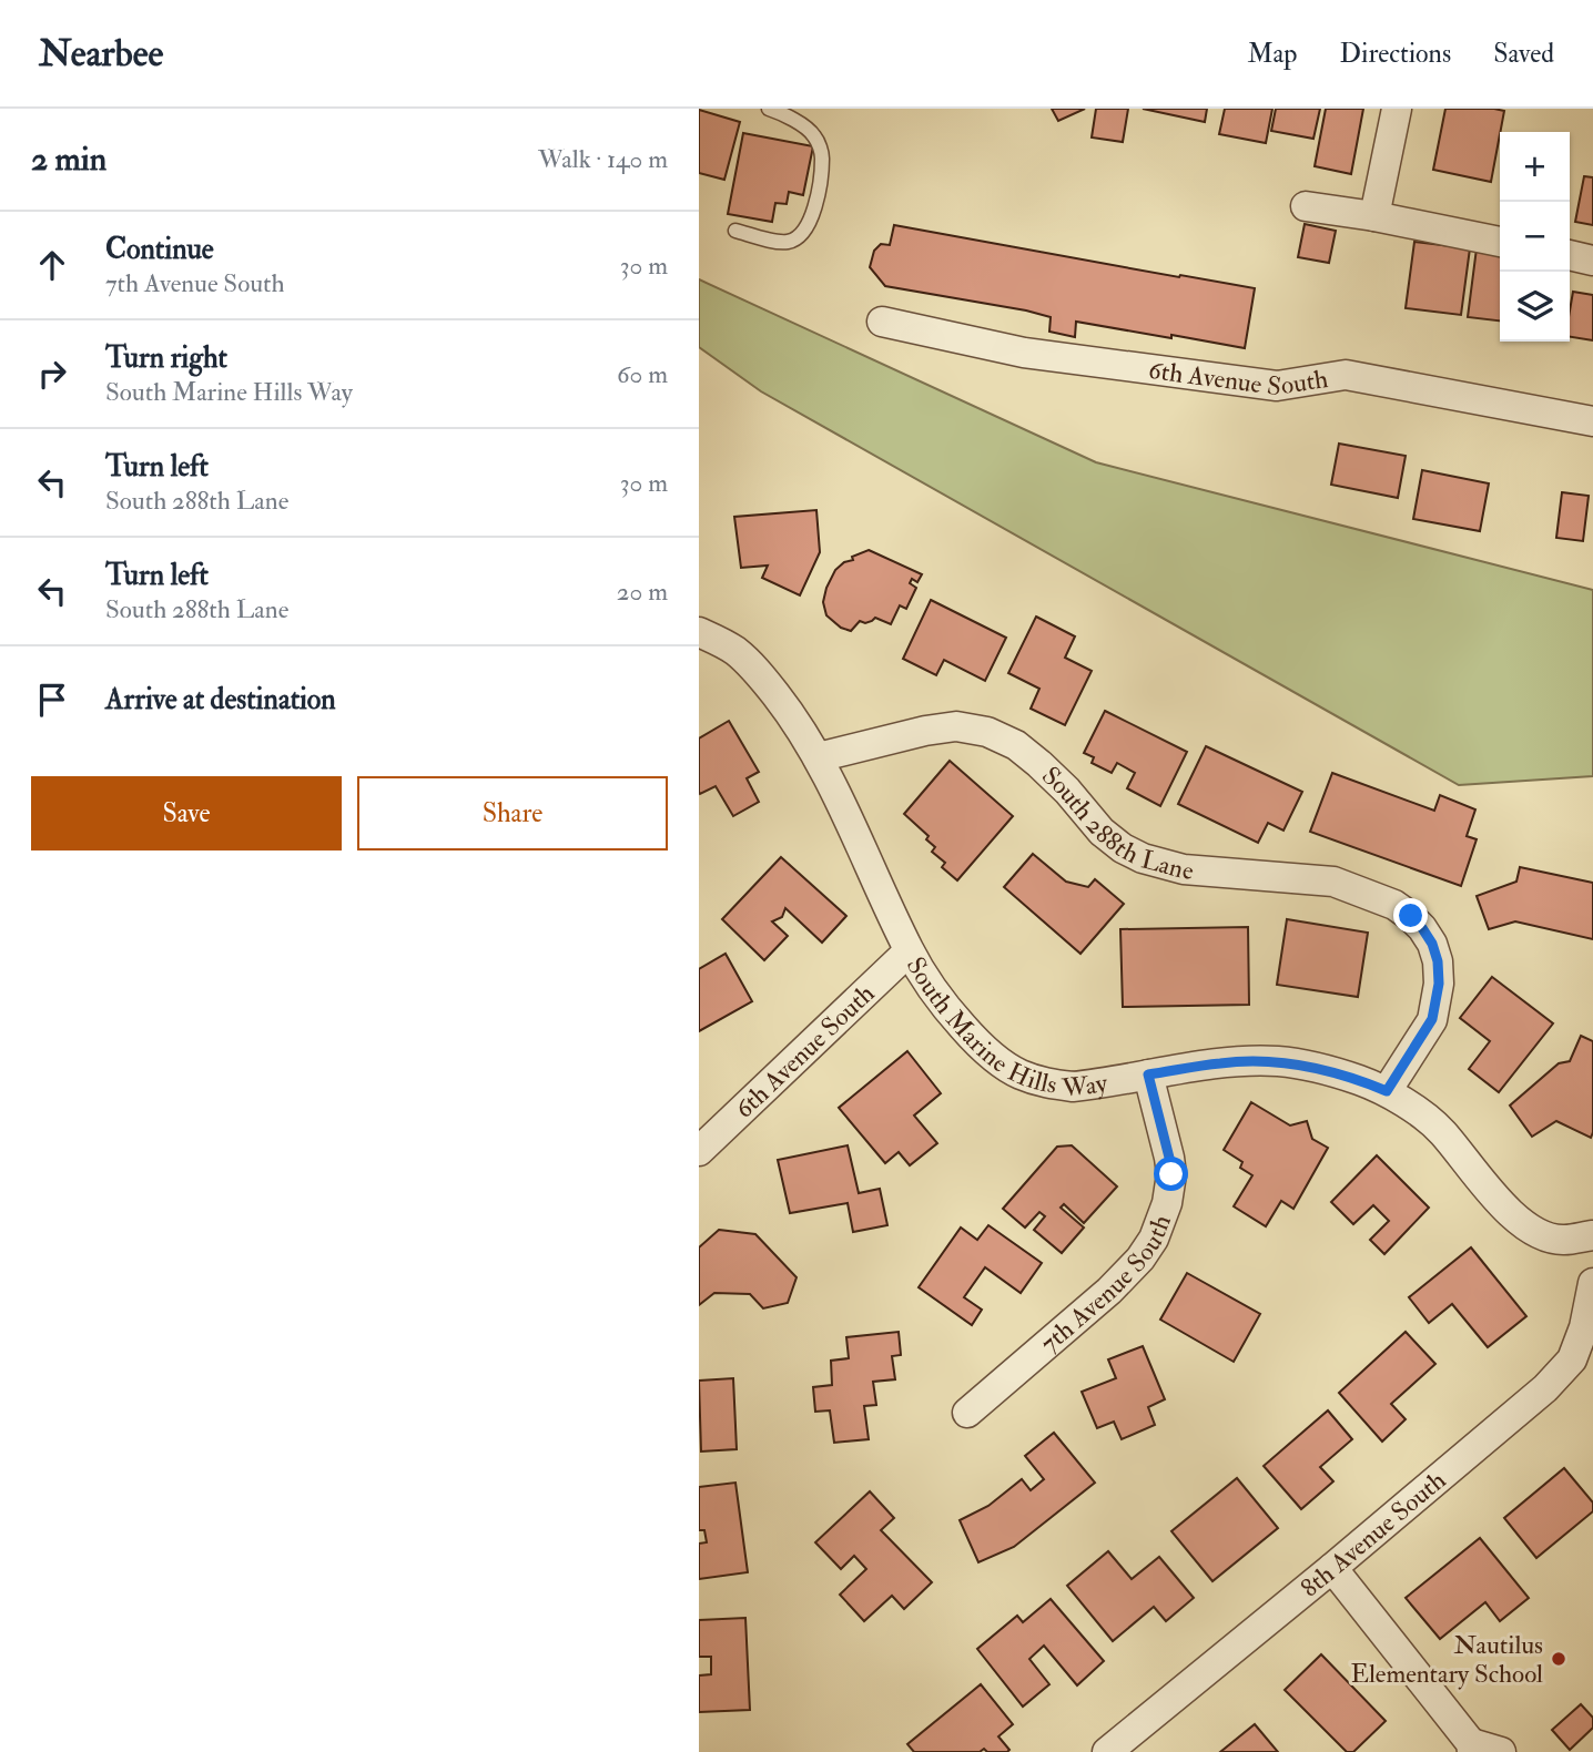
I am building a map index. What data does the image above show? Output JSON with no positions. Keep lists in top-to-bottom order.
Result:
{
  "streets": {
    "street": [
      "6th Avenue South",
      "South 288th Lane",
      "South Marine Hills Way",
      "7th Avenue South",
      "8th Avenue South"
    ]
  },
  "crossings": [
    ["6th Avenue South", "South Marine Hills Way"],
    ["South 288th Lane", "South Marine Hills Way"],
    ["South Marine Hills Way", "7th Avenue South"]
  ],
  "places": ["Nautilus Elementary School"],
  "page": {
    "header": "Nearbee",
    "nav": ["Map", "Directions", "Saved"],
    "heading": ["2 min", "Walk · 140 m"],
    "map_buttons": ["+", "−"],
    "list": [
      ["Continue", "7th Avenue South", "30 m"],
      ["Turn right", "South Marine Hills Way", "60 m"],
      ["Turn left", "South 288th Lane", "30 m"],
      ["Turn left", "South 288th Lane", "20 m"],
      "Arrive at destination"
    ],
    "buttons": ["Save", "Share"]
  }
}
